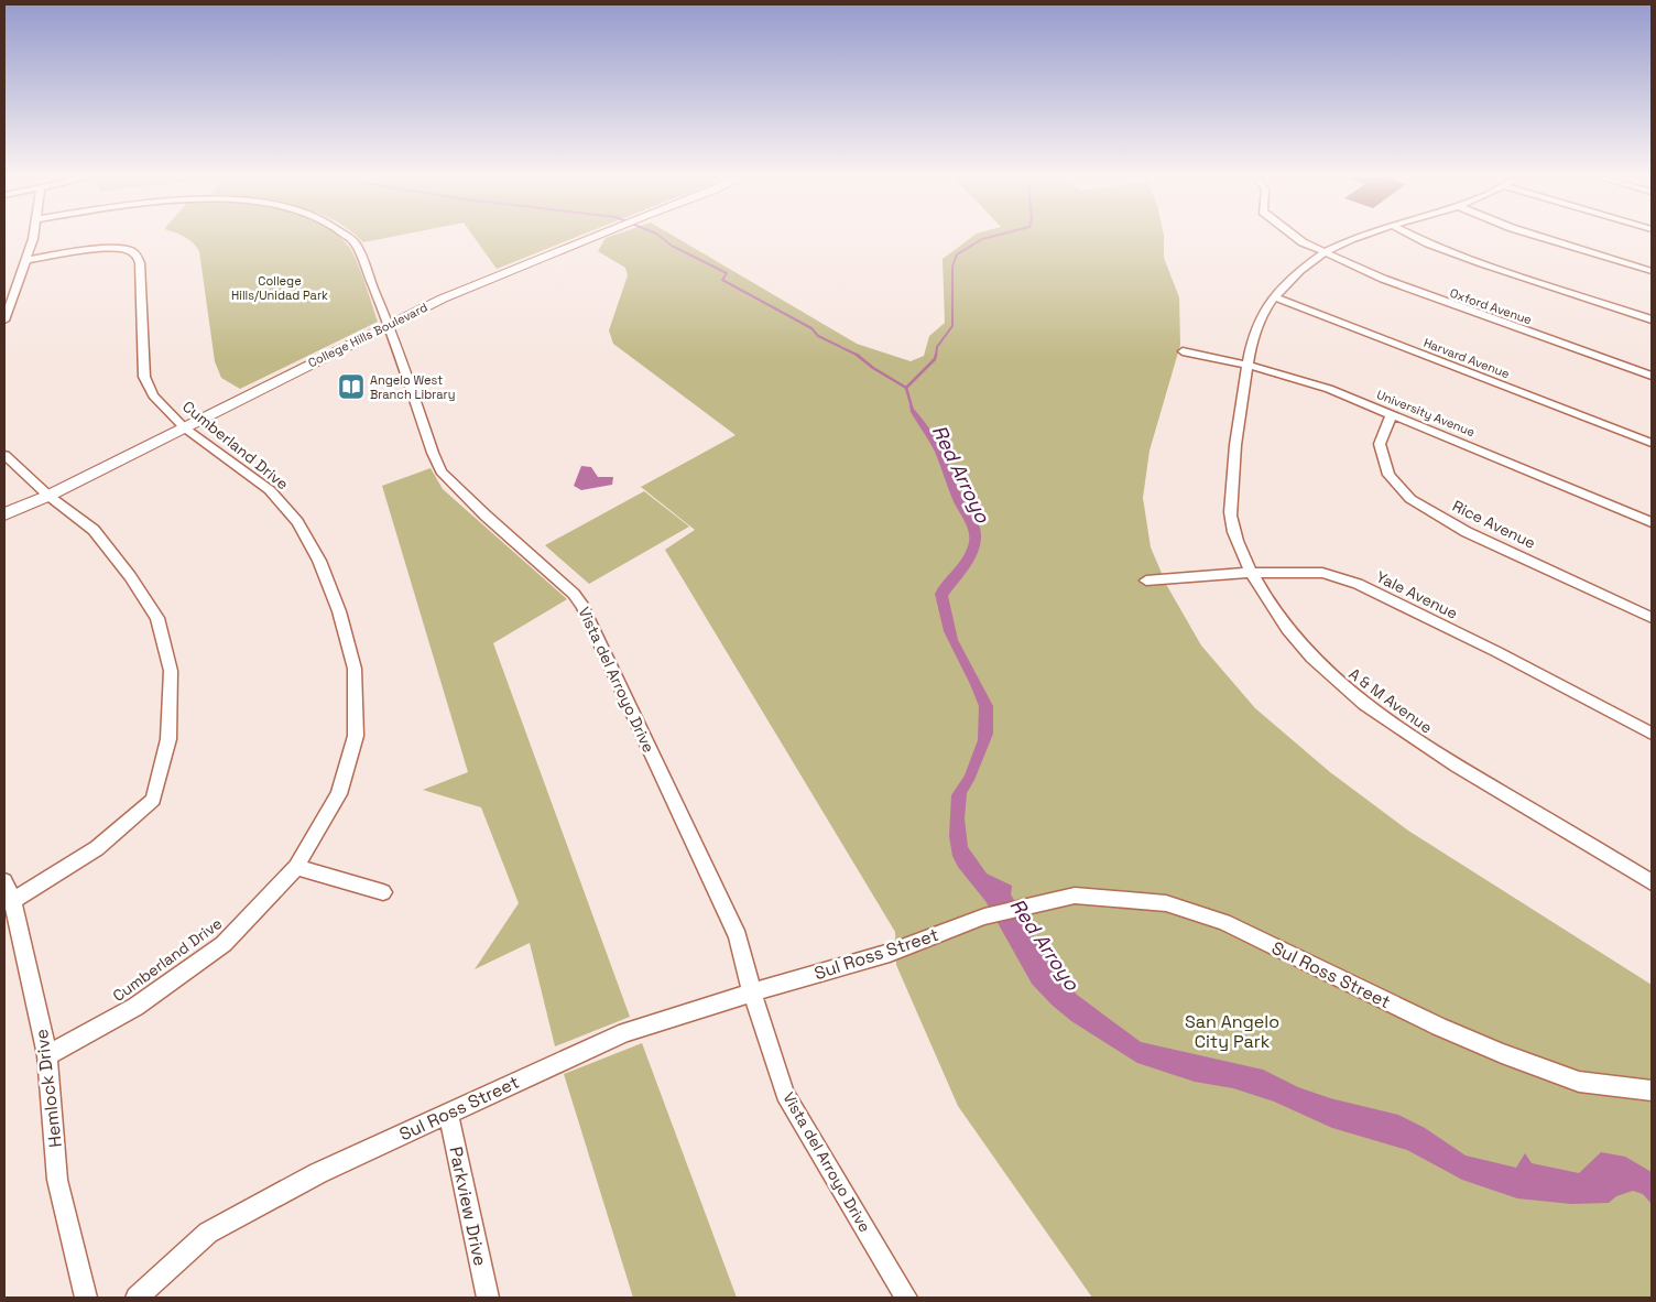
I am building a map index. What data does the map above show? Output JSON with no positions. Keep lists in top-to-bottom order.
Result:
{
  "streets": {
    "street": [
      "Oxford Avenue",
      "College Hills Boulevard",
      "Harvard Avenue",
      "University Avenue",
      "Cumberland Drive",
      "Rice Avenue",
      "Yale Avenue",
      "Vista del Arroyo Drive",
      "A & M Avenue",
      "Sul Ross Street",
      "Hemlock Drive",
      "Parkview Drive"
    ]
  },
  "crossings": [
    ["Oxford Avenue", "A & M Avenue"],
    ["College Hills Boulevard", "Cumberland Drive"],
    ["College Hills Boulevard", "Vista del Arroyo Drive"],
    ["Harvard Avenue", "A & M Avenue"],
    ["University Avenue", "Rice Avenue"],
    ["University Avenue", "A & M Avenue"],
    ["Cumberland Drive", "Hemlock Drive"],
    ["Yale Avenue", "A & M Avenue"],
    ["Vista del Arroyo Drive", "Sul Ross Street"],
    ["Sul Ross Street", "Parkview Drive"]
  ],
  "water": ["Red Arroyo"],
  "parks": ["College Hills/Unidad Park", "San Angelo City Park"],
  "places": {
    "library": ["Angelo West Branch Library"]
  }
}
